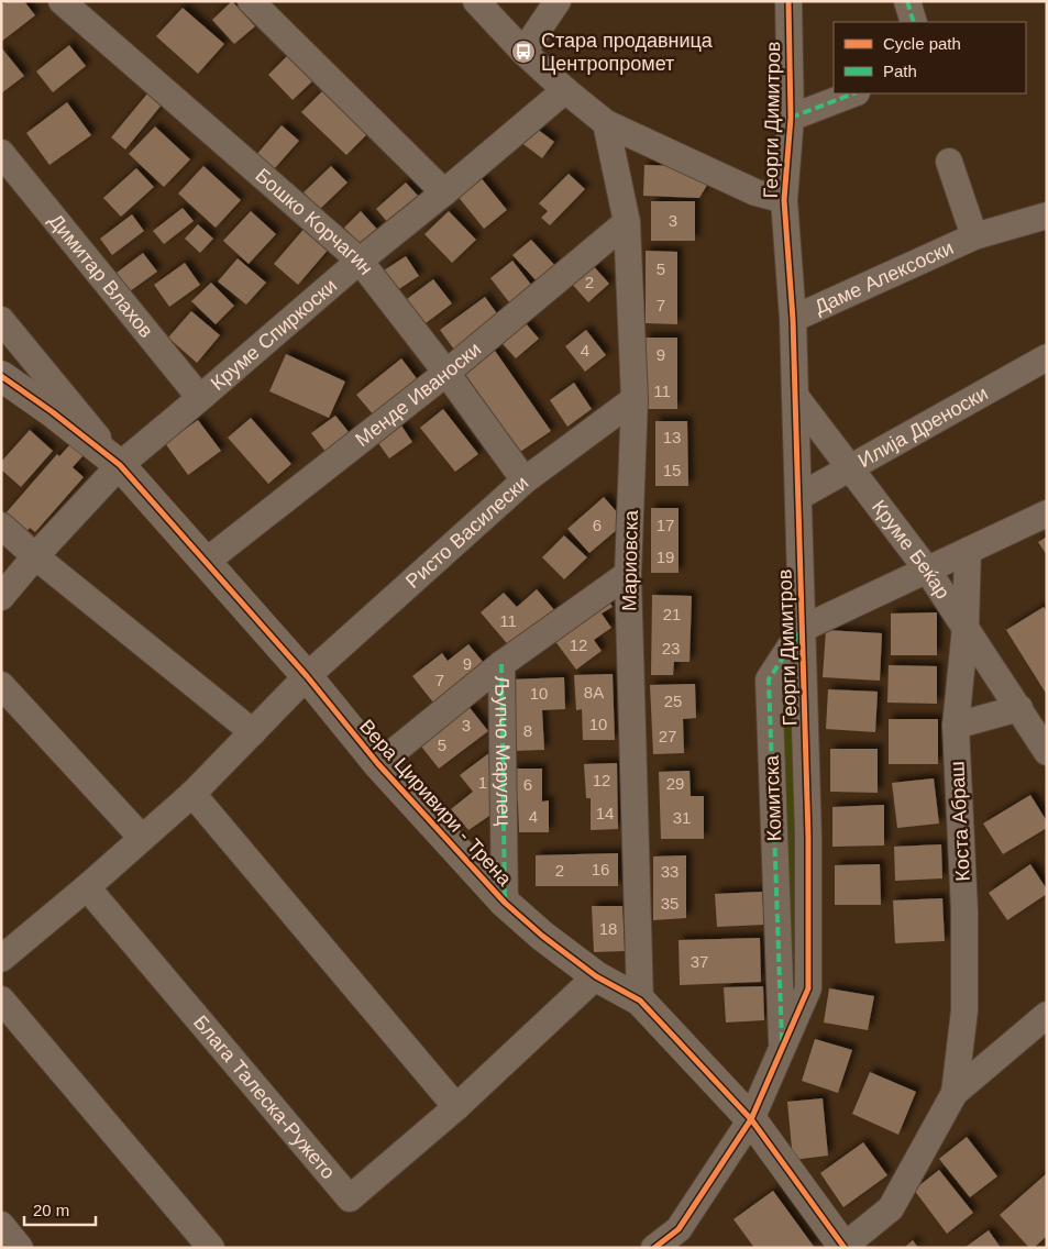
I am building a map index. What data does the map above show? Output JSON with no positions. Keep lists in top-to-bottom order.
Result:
{
  "streets": {
    "street": [
      "Георги Димитров",
      "Бошко Корчагин",
      "Димитар Влахов",
      "Даме Алексоски",
      "Круме Спиркоски",
      "Менде Иваноски",
      "Илија Дреноски",
      "Ристо Василески",
      "Круме Беќар",
      "Мариовска",
      "Љупчо Марулец",
      "Комитска",
      "Вера Циривири - Трена",
      "Коста Абраш",
      "Блага Талеска-Ружето"
    ]
  },
  "crossings": [
    ["Георги Димитров", "Даме Алексоски"],
    ["Георги Димитров", "Илија Дреноски"],
    ["Георги Димитров", "Круме Беќар"],
    ["Георги Димитров", "Комитска"],
    ["Георги Димитров", "Вера Циривири - Трена"],
    ["Бошко Корчагин", "Круме Спиркоски"],
    ["Бошко Корчагин", "Менде Иваноски"],
    ["Бошко Корчагин", "Ристо Василески"],
    ["Димитар Влахов", "Круме Спиркоски"],
    ["Круме Спиркоски", "Вера Циривири - Трена"],
    ["Менде Иваноски", "Мариовска"],
    ["Менде Иваноски", "Вера Циривири - Трена"],
    ["Илија Дреноски", "Круме Беќар"],
    ["Ристо Василески", "Мариовска"],
    ["Ристо Василески", "Вера Циривири - Трена"],
    ["Круме Беќар", "Коста Абраш"],
    ["Мариовска", "Љупчо Марулец"],
    ["Мариовска", "Вера Циривири - Трена"],
    ["Љупчо Марулец", "Вера Циривири - Трена"],
    ["Вера Циривири - Трена", "Коста Абраш"],
    ["Вера Циривири - Трена", "Блага Талеска-Ружето"]
  ],
  "places": {
    "bus stop": ["Стара продавница Центропромет"]
  },
  "house_numbers": [
    "3",
    "5",
    "2",
    "7",
    "4",
    "9",
    "11",
    "13",
    "15",
    "6",
    "17",
    "19",
    "21",
    "11",
    "12",
    "23",
    "9",
    "7",
    "8А",
    "10",
    "25",
    "10",
    "3",
    "8",
    "27",
    "5",
    "12",
    "1",
    "29",
    "6",
    "14",
    "4",
    "31",
    "16",
    "2",
    "33",
    "35",
    "18",
    "37"
  ],
  "legend": ["Cycle path", "Path"],
  "scale_bar": "20 m"
}
